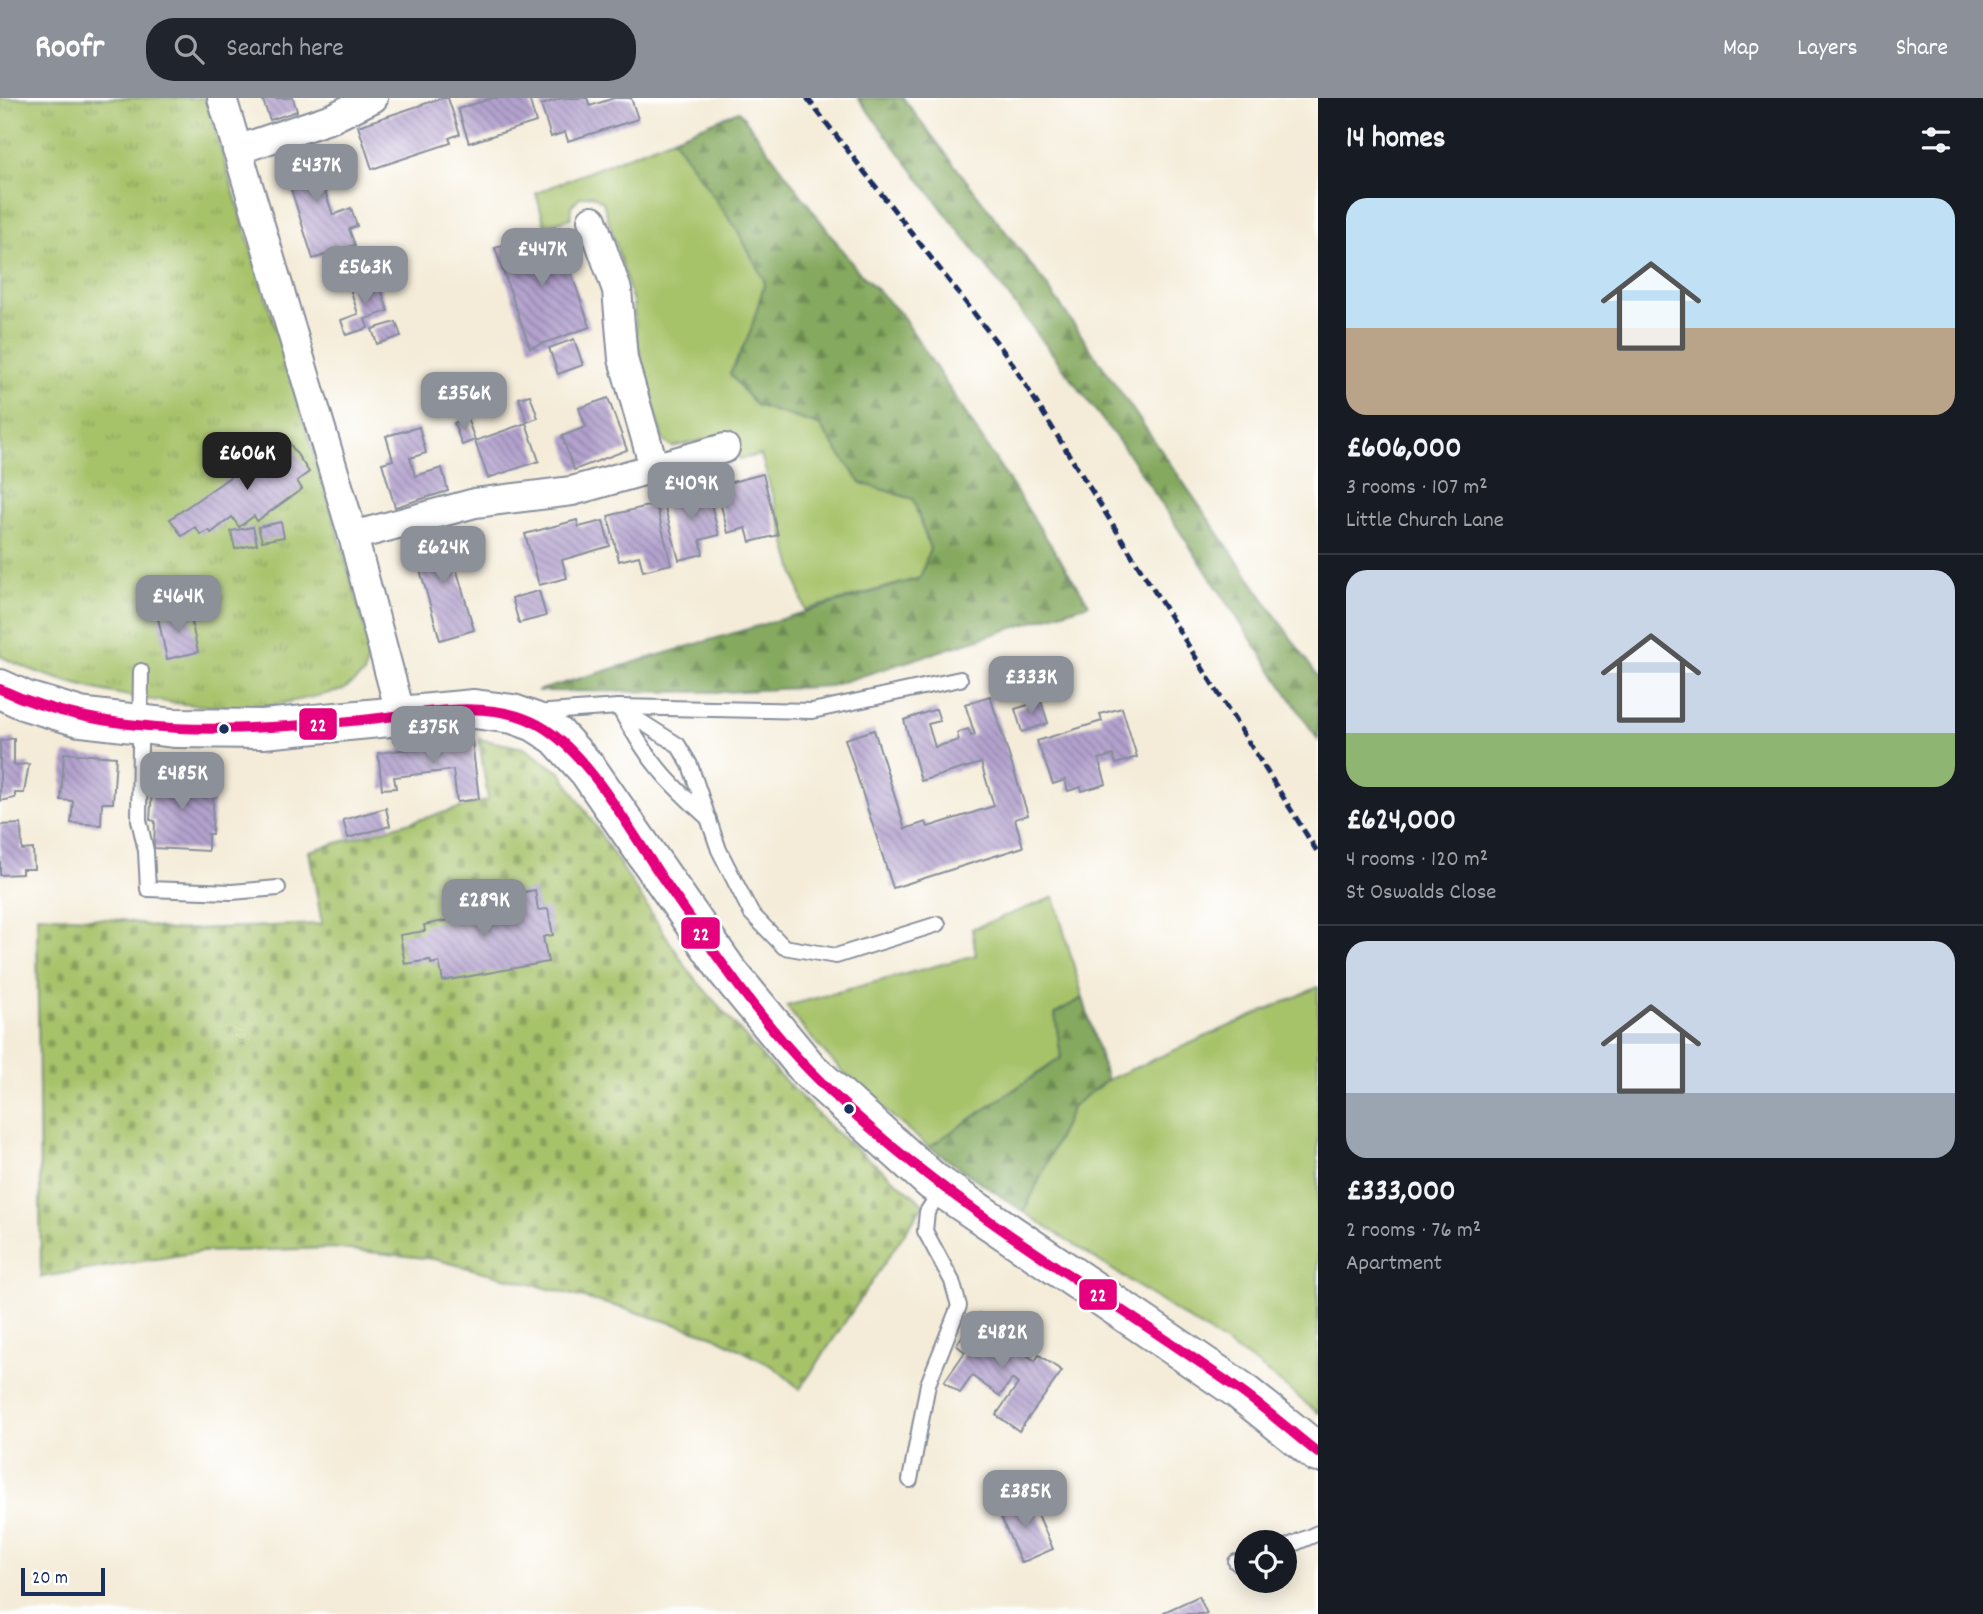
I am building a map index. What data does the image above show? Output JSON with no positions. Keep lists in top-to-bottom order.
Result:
{
  "lines": ["transit line 22"],
  "scale_bar": "20 m",
  "page": {
    "header": "Roofr",
    "search": "Search here",
    "nav": ["Map", "Layers", "Share"],
    "heading": "14 homes",
    "price": [
      "£437K",
      "£447K",
      "£563K",
      "£356K",
      "£606K",
      "£409K",
      "£624K",
      "£464K",
      "£333K",
      "£375K",
      "£485K",
      "£289K",
      "£482K",
      "£385K"
    ],
    "list": [
      {
        "name": "£606,000",
        "note": "3 rooms · 107 m² · Little Church Lane"
      },
      {
        "name": "£624,000",
        "note": "4 rooms · 120 m² · St Oswalds Close"
      },
      {
        "name": "£333,000",
        "note": "2 rooms · 76 m² · Apartment"
      }
    ],
    "scale": "20 m"
  }
}
